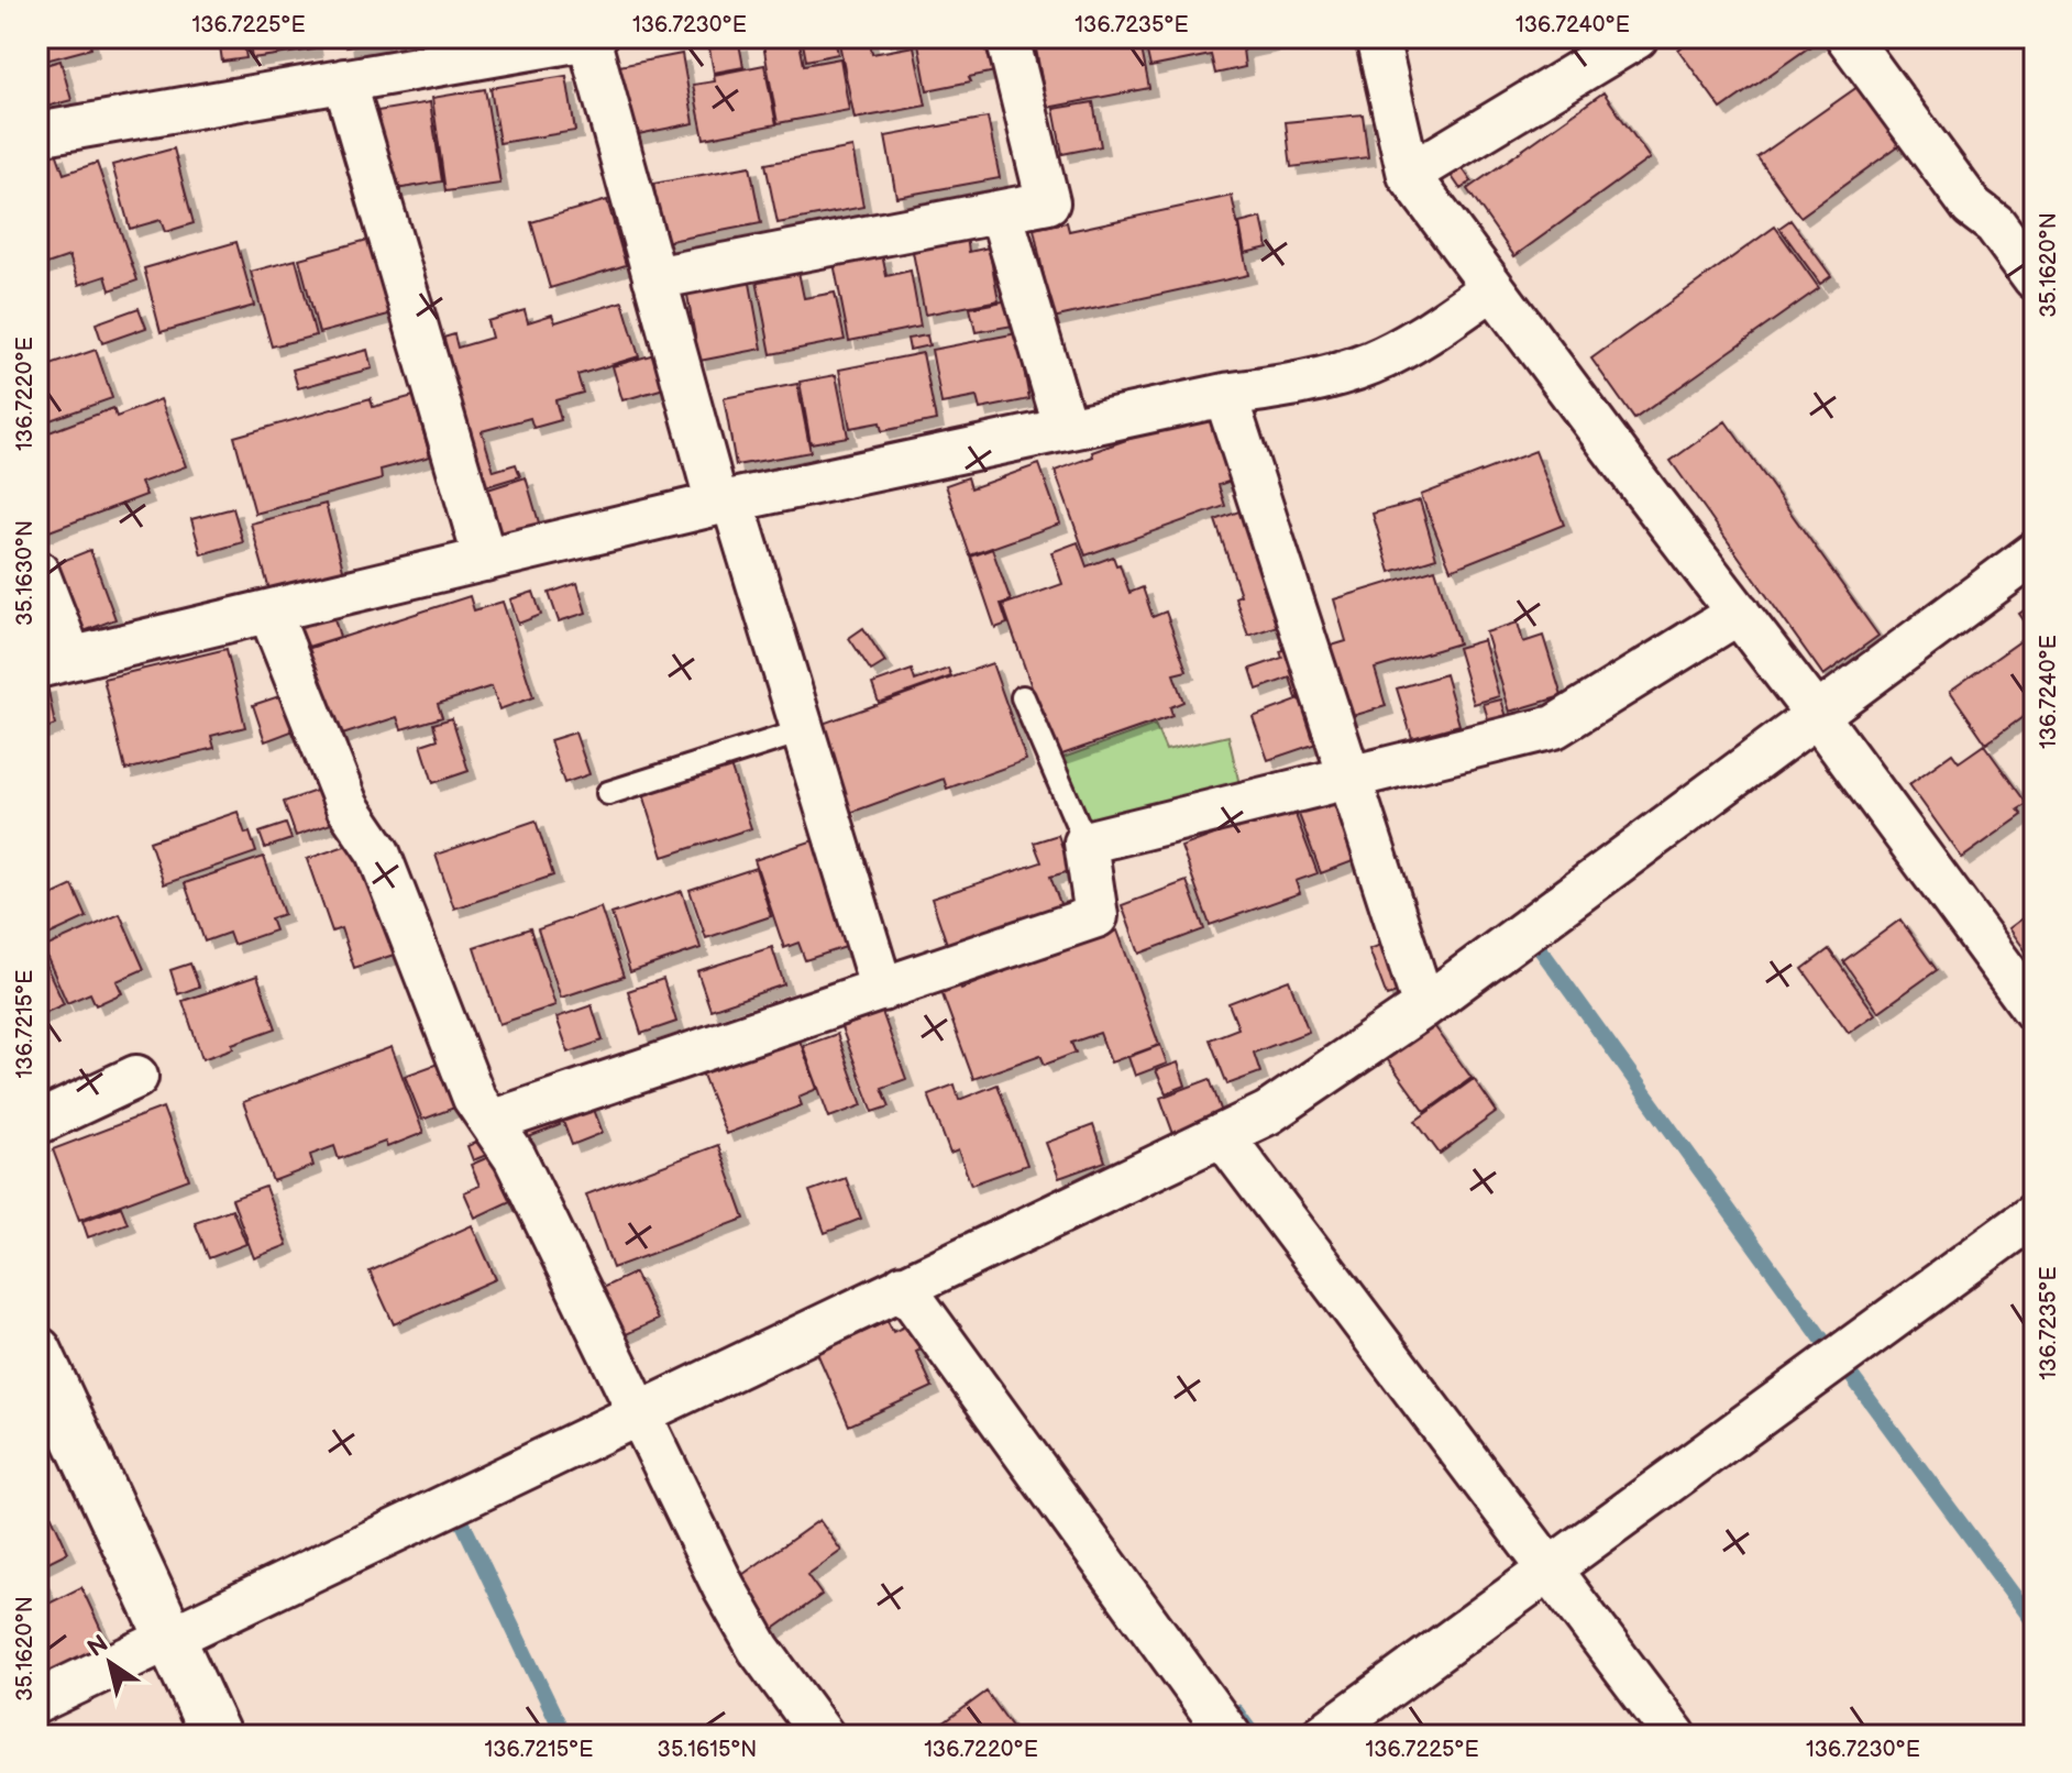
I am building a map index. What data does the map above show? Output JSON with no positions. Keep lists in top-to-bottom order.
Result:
{
  "north": "top left",
  "coordinates": [
    "136.7225°E",
    "136.7230°E",
    "136.7235°E",
    "136.7240°E",
    "35.1620°N",
    "136.7220°E",
    "35.1630°N",
    "136.7215°E",
    "35.1615°N"
  ]
}
